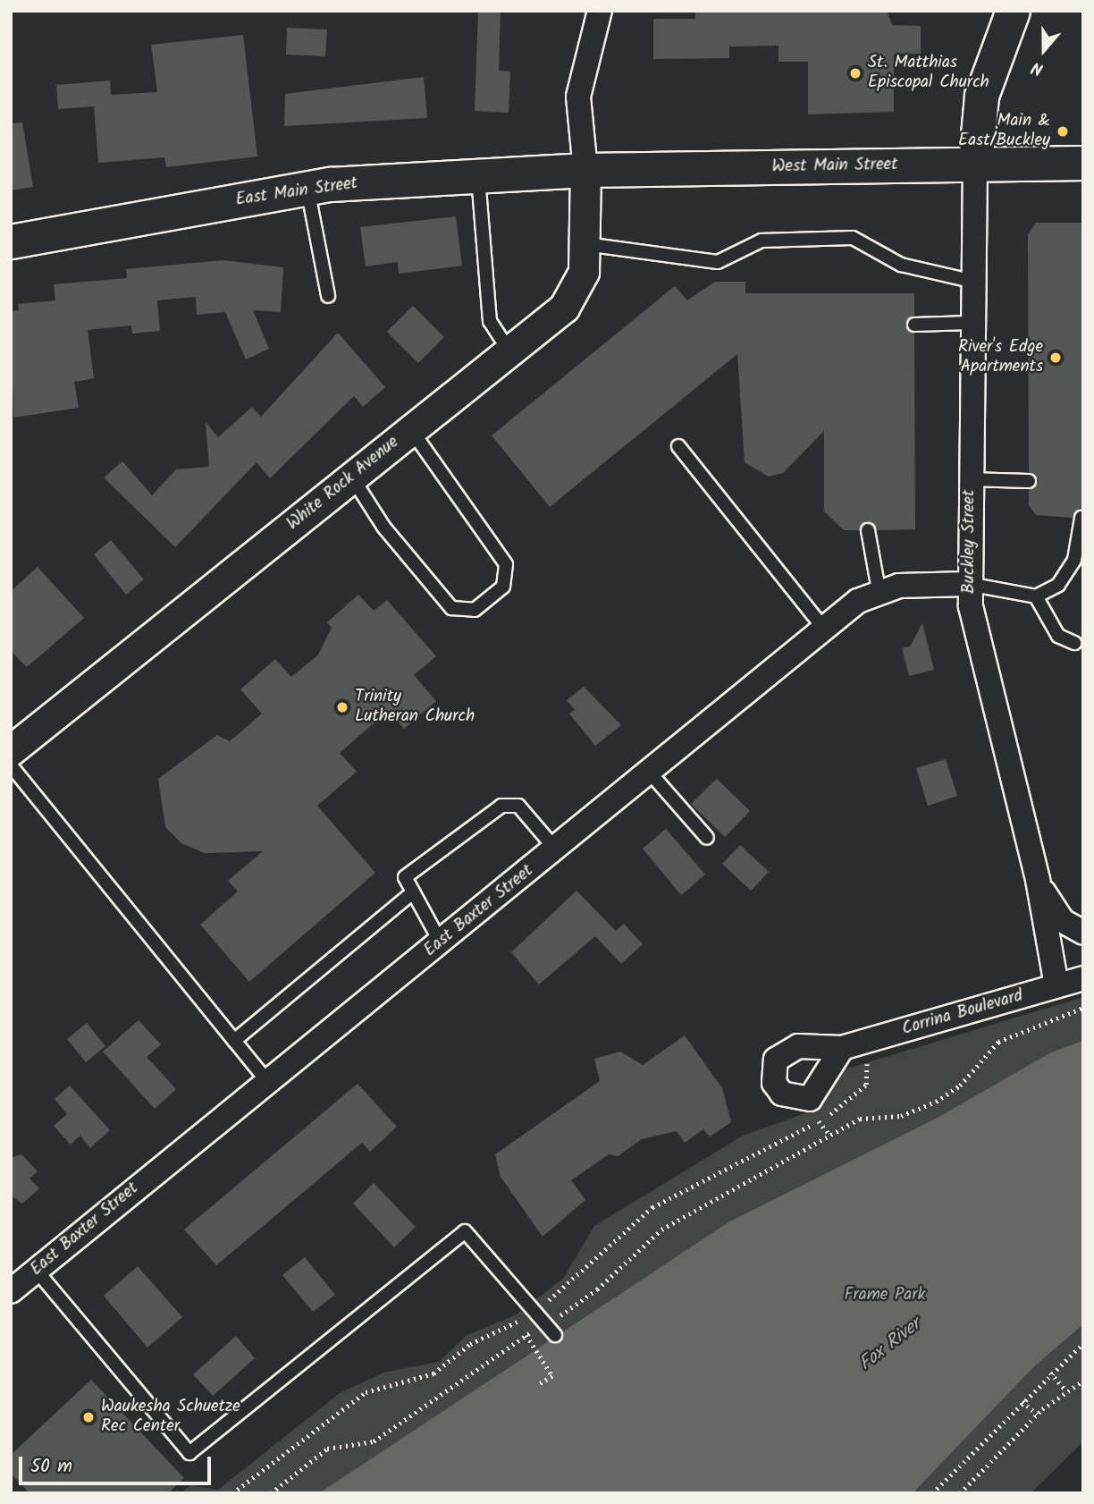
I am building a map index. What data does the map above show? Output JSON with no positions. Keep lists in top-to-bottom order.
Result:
{
  "streets": {
    "main road": ["West Main Street", "East Main Street"],
    "street": [
      "White Rock Avenue",
      "Buckley Street",
      "East Baxter Street",
      "Corrina Boulevard"
    ]
  },
  "crossings": [
    ["West Main Street", "East Main Street"],
    ["West Main Street", "White Rock Avenue"],
    ["West Main Street", "Buckley Street"],
    ["East Main Street", "White Rock Avenue"],
    ["Buckley Street", "Corrina Boulevard"]
  ],
  "water": ["Fox River"],
  "parks": ["Frame Park"],
  "places": [
    "St. Matthias Episcopal Church",
    "Main & East/Buckley",
    "River's Edge Apartments",
    "Trinity Lutheran Church",
    "Waukesha Schuetze Rec Center"
  ],
  "scale_bar": "50 m",
  "north": "bottom"
}
